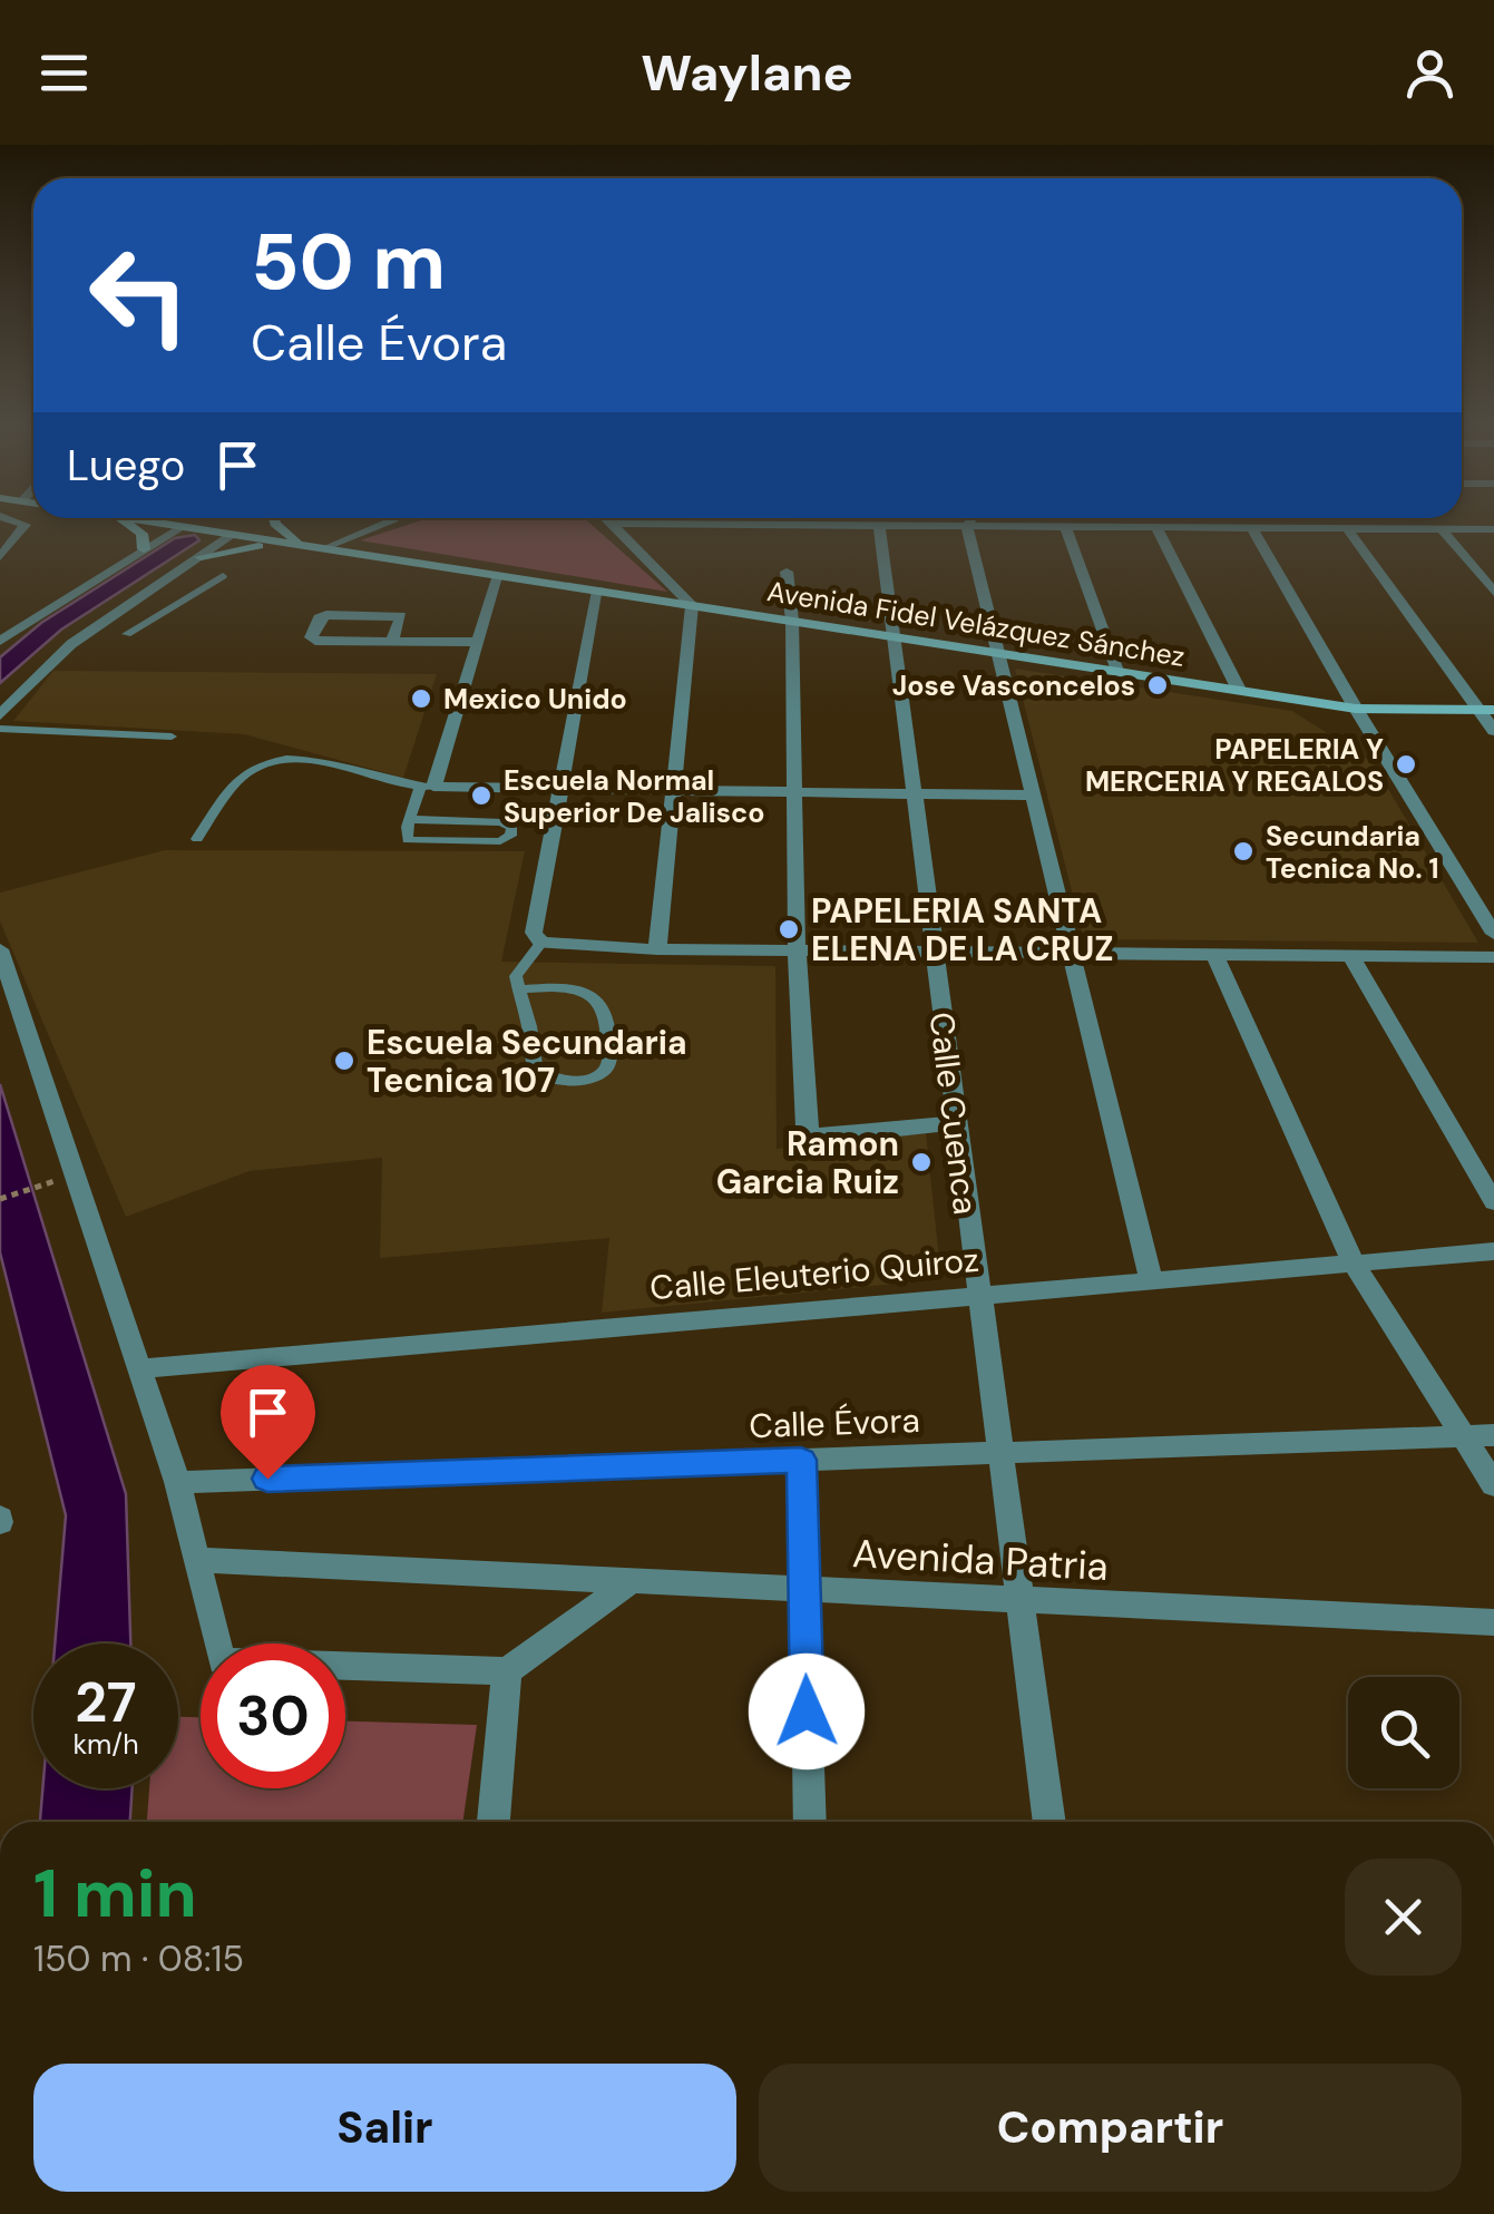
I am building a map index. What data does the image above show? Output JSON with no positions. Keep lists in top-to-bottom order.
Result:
{
  "streets": {
    "street": [
      "Avenida Fidel Velázquez Sánchez",
      "Calle Cuenca",
      "Calle Eleuterio Quiroz",
      "Calle Évora",
      "Avenida Patria"
    ]
  },
  "crossings": [
    ["Avenida Fidel Velázquez Sánchez", "Calle Cuenca"],
    ["Calle Cuenca", "Calle Eleuterio Quiroz"],
    ["Calle Cuenca", "Calle Évora"],
    ["Calle Cuenca", "Avenida Patria"]
  ],
  "places": [
    "Jose Vasconcelos",
    "Mexico Unido",
    "PAPELERIA Y MERCERIA Y REGALOS",
    "Escuela Normal Superior De Jalisco",
    "Secundaria Tecnica No. 1",
    "PAPELERIA SANTA ELENA DE LA CRUZ",
    "Escuela Secundaria Tecnica 107",
    "Ramon Garcia Ruiz"
  ],
  "page": {
    "header": "Waylane",
    "turn": ["50 m", "Calle Évora"],
    "then": "Luego",
    "speed": "27 km/h",
    "limit": "30",
    "heading": ["1 min", "150 m · 08:15"],
    "buttons": ["Salir", "Compartir"]
  }
}
